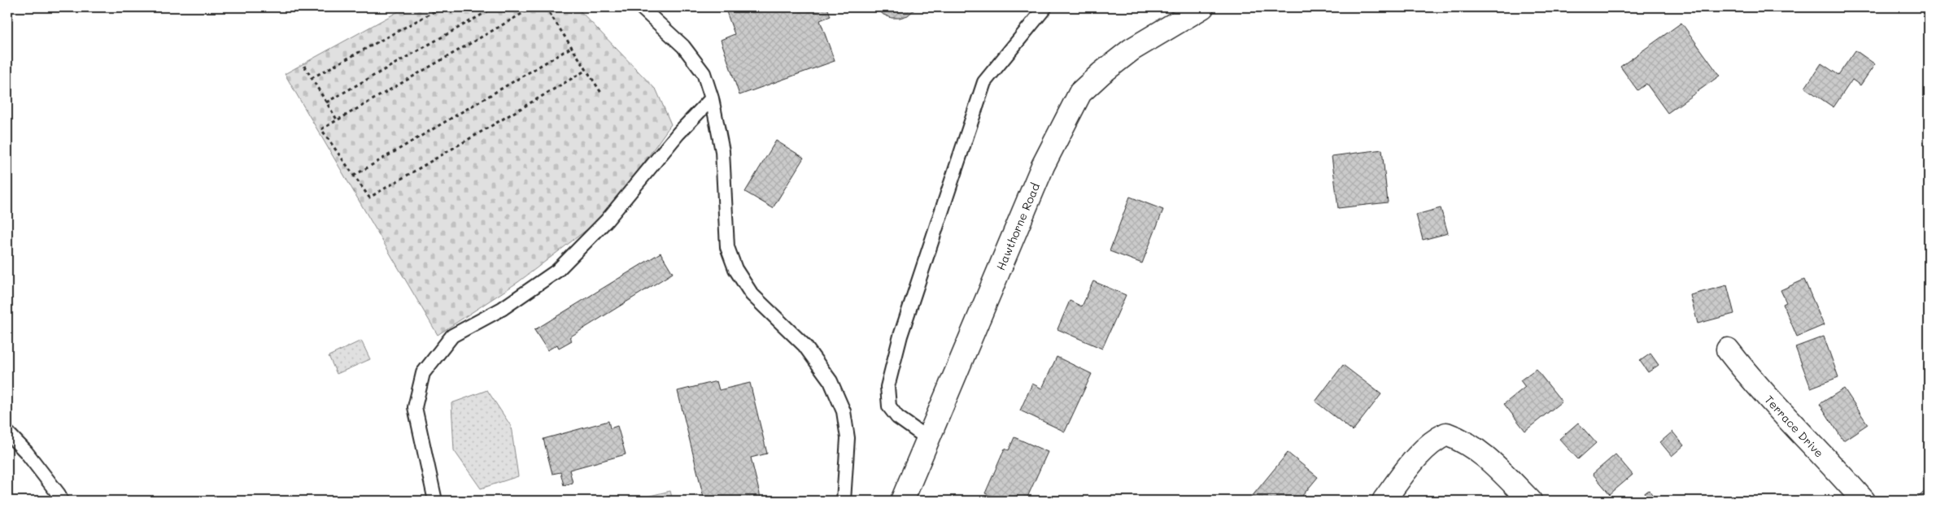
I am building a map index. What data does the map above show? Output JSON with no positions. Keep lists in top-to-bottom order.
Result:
{
  "streets": {
    "street": ["Hawthorne Road", "Terrace Drive"]
  }
}
